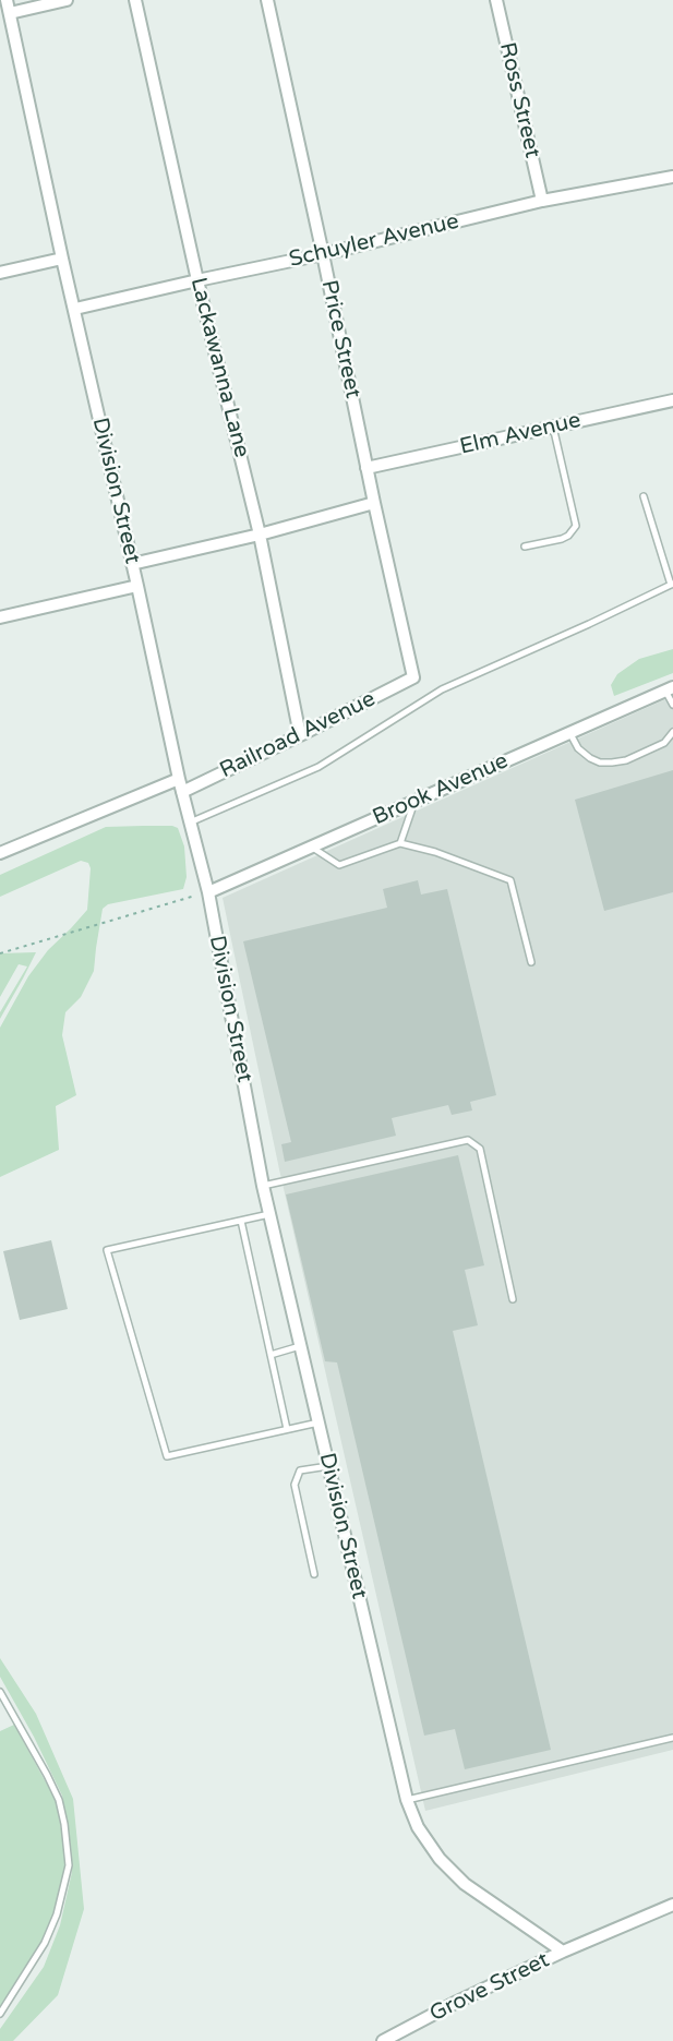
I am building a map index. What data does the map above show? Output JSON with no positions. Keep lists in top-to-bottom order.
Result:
{
  "streets": {
    "street": [
      "Ross Street",
      "Schuyler Avenue",
      "Price Street",
      "Lackawanna Lane",
      "Elm Avenue",
      "Division Street",
      "Railroad Avenue",
      "Brook Avenue",
      "Grove Street"
    ]
  },
  "crossings": [
    ["Ross Street", "Schuyler Avenue"],
    ["Schuyler Avenue", "Price Street"],
    ["Schuyler Avenue", "Lackawanna Lane"],
    ["Schuyler Avenue", "Division Street"],
    ["Price Street", "Elm Avenue"],
    ["Price Street", "Railroad Avenue"],
    ["Lackawanna Lane", "Railroad Avenue"],
    ["Division Street", "Railroad Avenue"],
    ["Division Street", "Brook Avenue"],
    ["Division Street", "Grove Street"]
  ]
}
